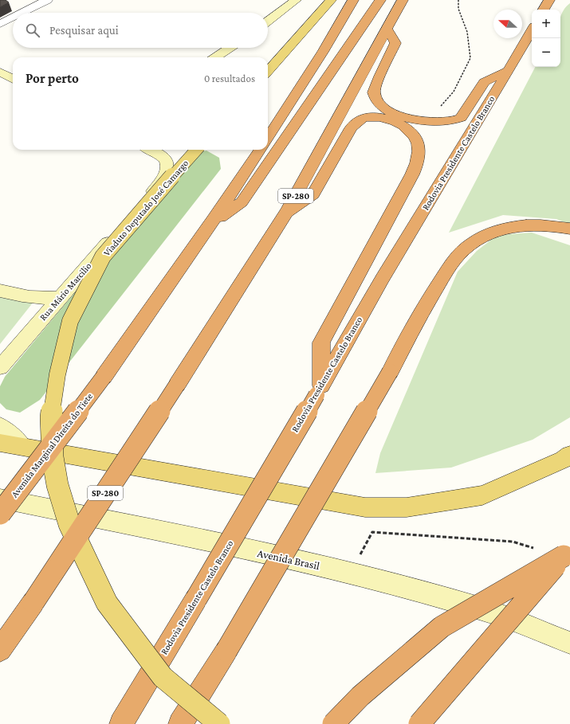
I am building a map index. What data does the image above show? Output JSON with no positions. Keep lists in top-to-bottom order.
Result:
{
  "streets": {
    "highway": ["Rodovia Presidente Castelo Branco", "SP-280", "Avenida Marginal Direita do Tiete"],
    "main road": ["Viaduto Deputado José Camargo", "Rua Mário Marcilio", "Avenida Brasil"]
  },
  "north": "left",
  "page": {
    "map_buttons": ["+", "−"],
    "search": "Pesquisar aqui",
    "heading": ["Por perto", "0 resultados"]
  }
}
